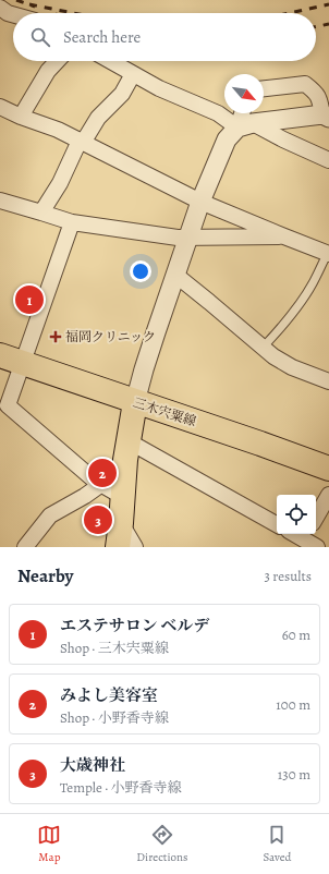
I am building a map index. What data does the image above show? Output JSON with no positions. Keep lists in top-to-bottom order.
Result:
{
  "streets": {
    "main road": ["三木宍粟線"]
  },
  "places": {
    "health": ["福岡クリニック"]
  },
  "north": "bottom right",
  "page": {
    "search": "Search here",
    "pins": ["1", "2", "3"],
    "heading": ["Nearby", "3 results"],
    "list": [
      {
        "mark": "1",
        "name": "エステサロン ベルデ",
        "note": "Shop · 三木宍粟線",
        "value": "60 m"
      },
      {
        "mark": "2",
        "name": "みよし美容室",
        "note": "Shop · 小野香寺線",
        "value": "100 m"
      },
      {
        "mark": "3",
        "name": "大歳神社",
        "note": "Temple · 小野香寺線",
        "value": "130 m"
      }
    ],
    "nav": ["Map", "Directions", "Saved"]
  }
}
